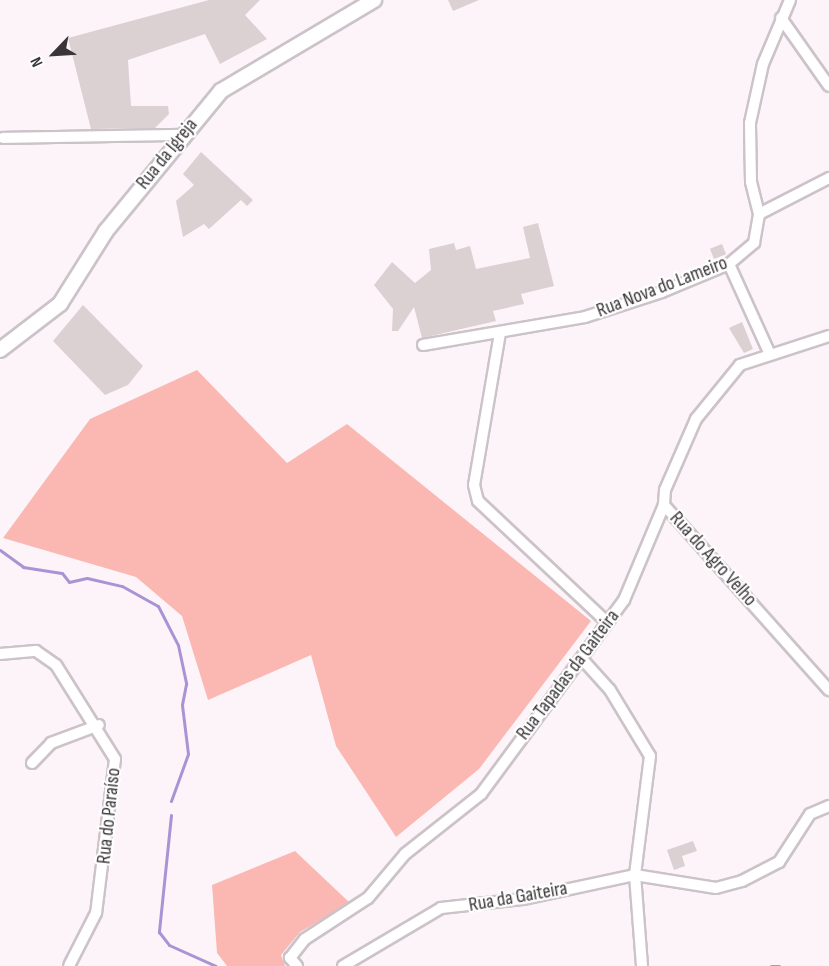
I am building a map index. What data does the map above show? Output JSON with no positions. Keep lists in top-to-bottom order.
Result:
{
  "streets": {
    "main road": ["Rua da Igreja"],
    "street": [
      "Rua Nova do Lameiro",
      "Rua do Agro Velho",
      "Rua Tapadas da Gaiteira",
      "Rua do Paraíso",
      "Rua da Gaiteira"
    ]
  },
  "crossings": [
    ["Rua do Agro Velho", "Rua Tapadas da Gaiteira"]
  ],
  "north": "bottom left"
}
